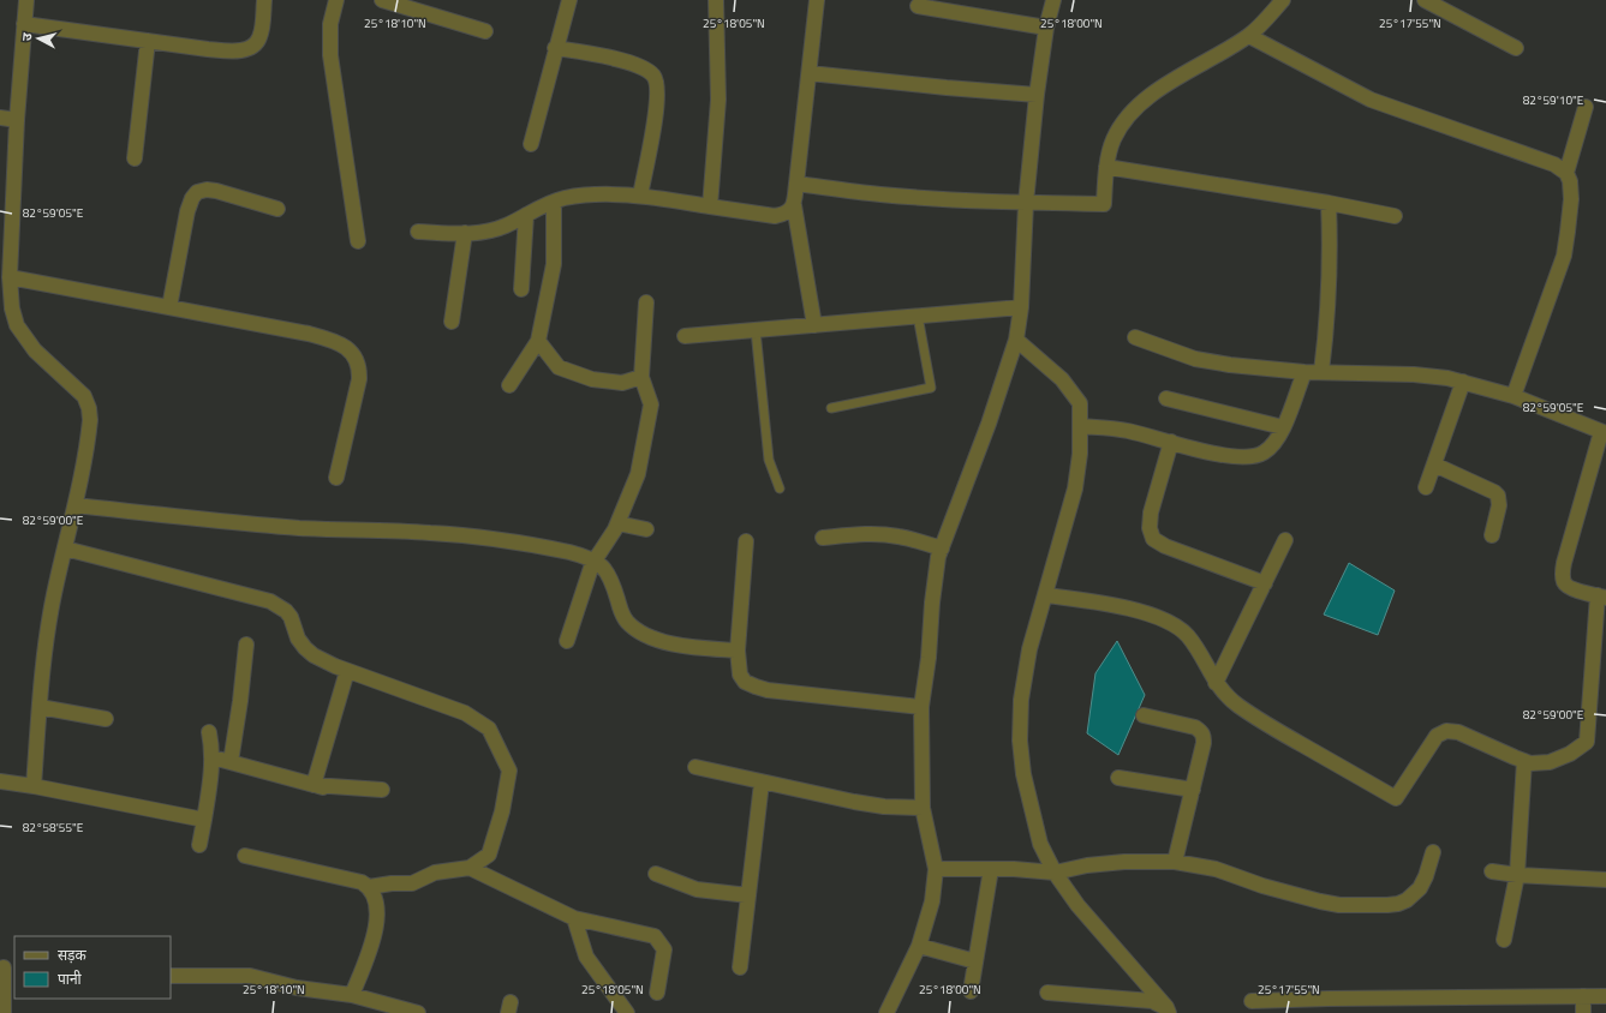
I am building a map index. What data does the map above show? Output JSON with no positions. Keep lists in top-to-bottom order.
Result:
{
  "legend": ["सड़क", "पानी"],
  "north": "left",
  "coordinates": [
    "25°18'10\"N",
    "25°18'05\"N",
    "25°18'00\"N",
    "25°17'55\"N",
    "82°59'10\"E",
    "82°59'05\"E",
    "82°59'00\"E",
    "82°58'55\"E"
  ]
}
